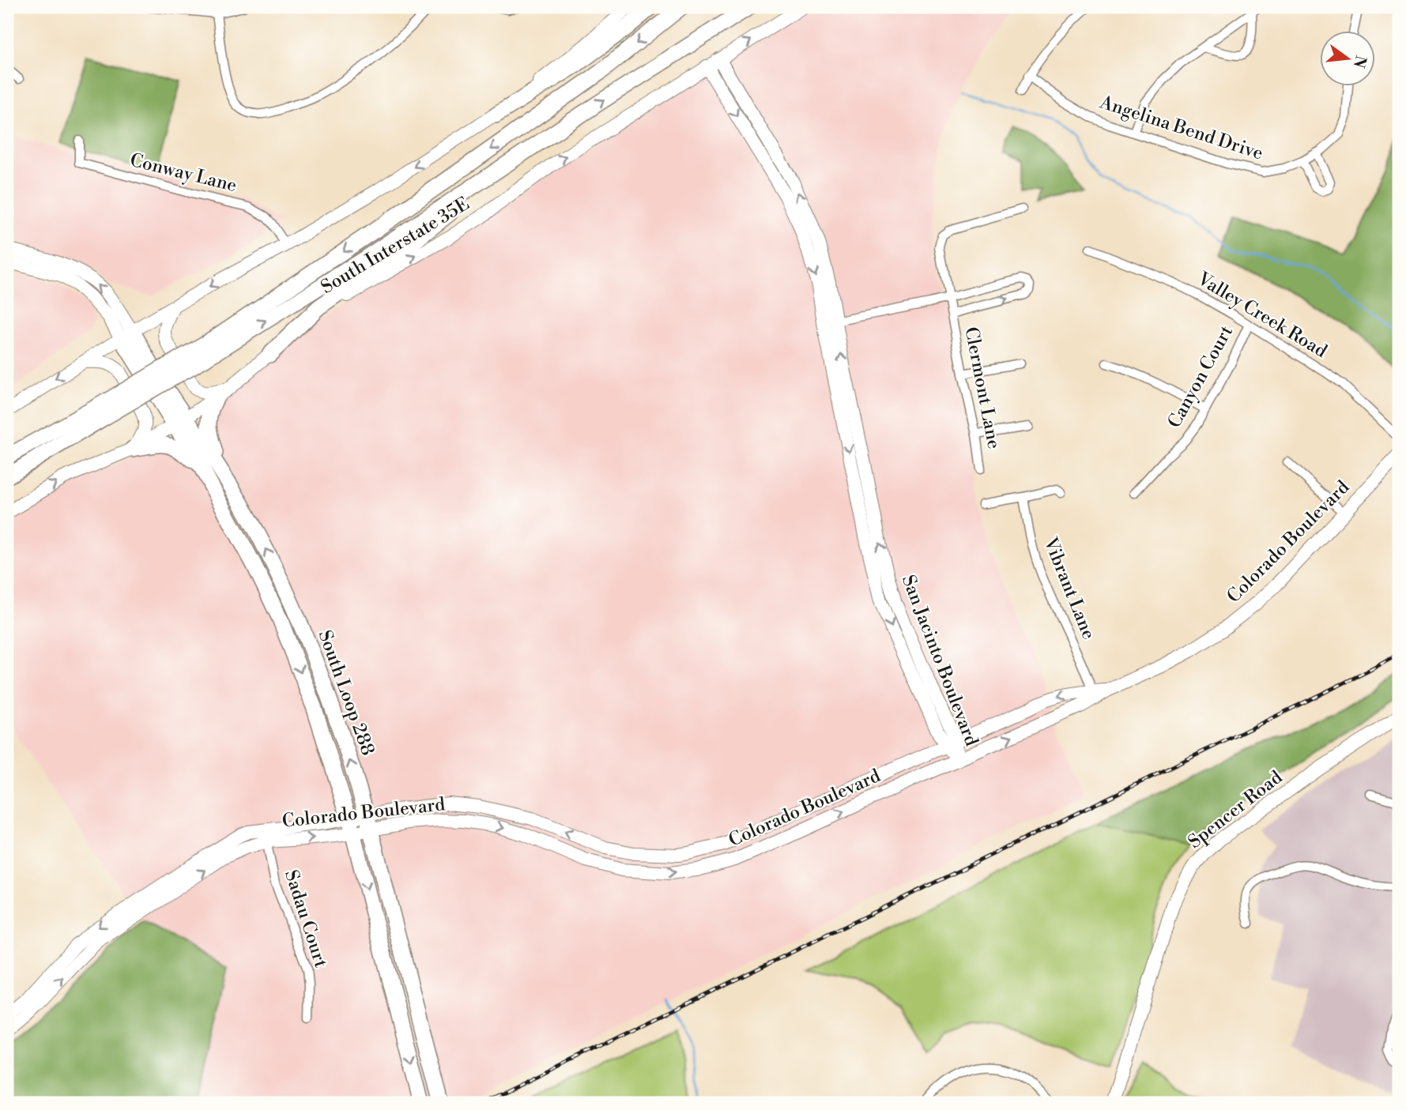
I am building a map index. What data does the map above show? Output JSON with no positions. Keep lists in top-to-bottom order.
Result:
{
  "streets": {
    "highway": ["South Loop 288"],
    "main road": [
      "South Interstate 35E",
      "Colorado Boulevard",
      "San Jacinto Boulevard",
      "Spencer Road"
    ],
    "street": [
      "Angelina Bend Drive",
      "Conway Lane",
      "Valley Creek Road",
      "Canyon Court",
      "Clermont Lane",
      "Vibrant Lane",
      "Sadau Court"
    ]
  },
  "crossings": [
    ["South Interstate 35E", "San Jacinto Boulevard"],
    ["South Interstate 35E", "South Loop 288"],
    ["Valley Creek Road", "Canyon Court"],
    ["Colorado Boulevard", "Vibrant Lane"],
    ["Colorado Boulevard", "San Jacinto Boulevard"],
    ["Colorado Boulevard", "South Loop 288"],
    ["Colorado Boulevard", "Sadau Court"]
  ],
  "north": "right"
}
